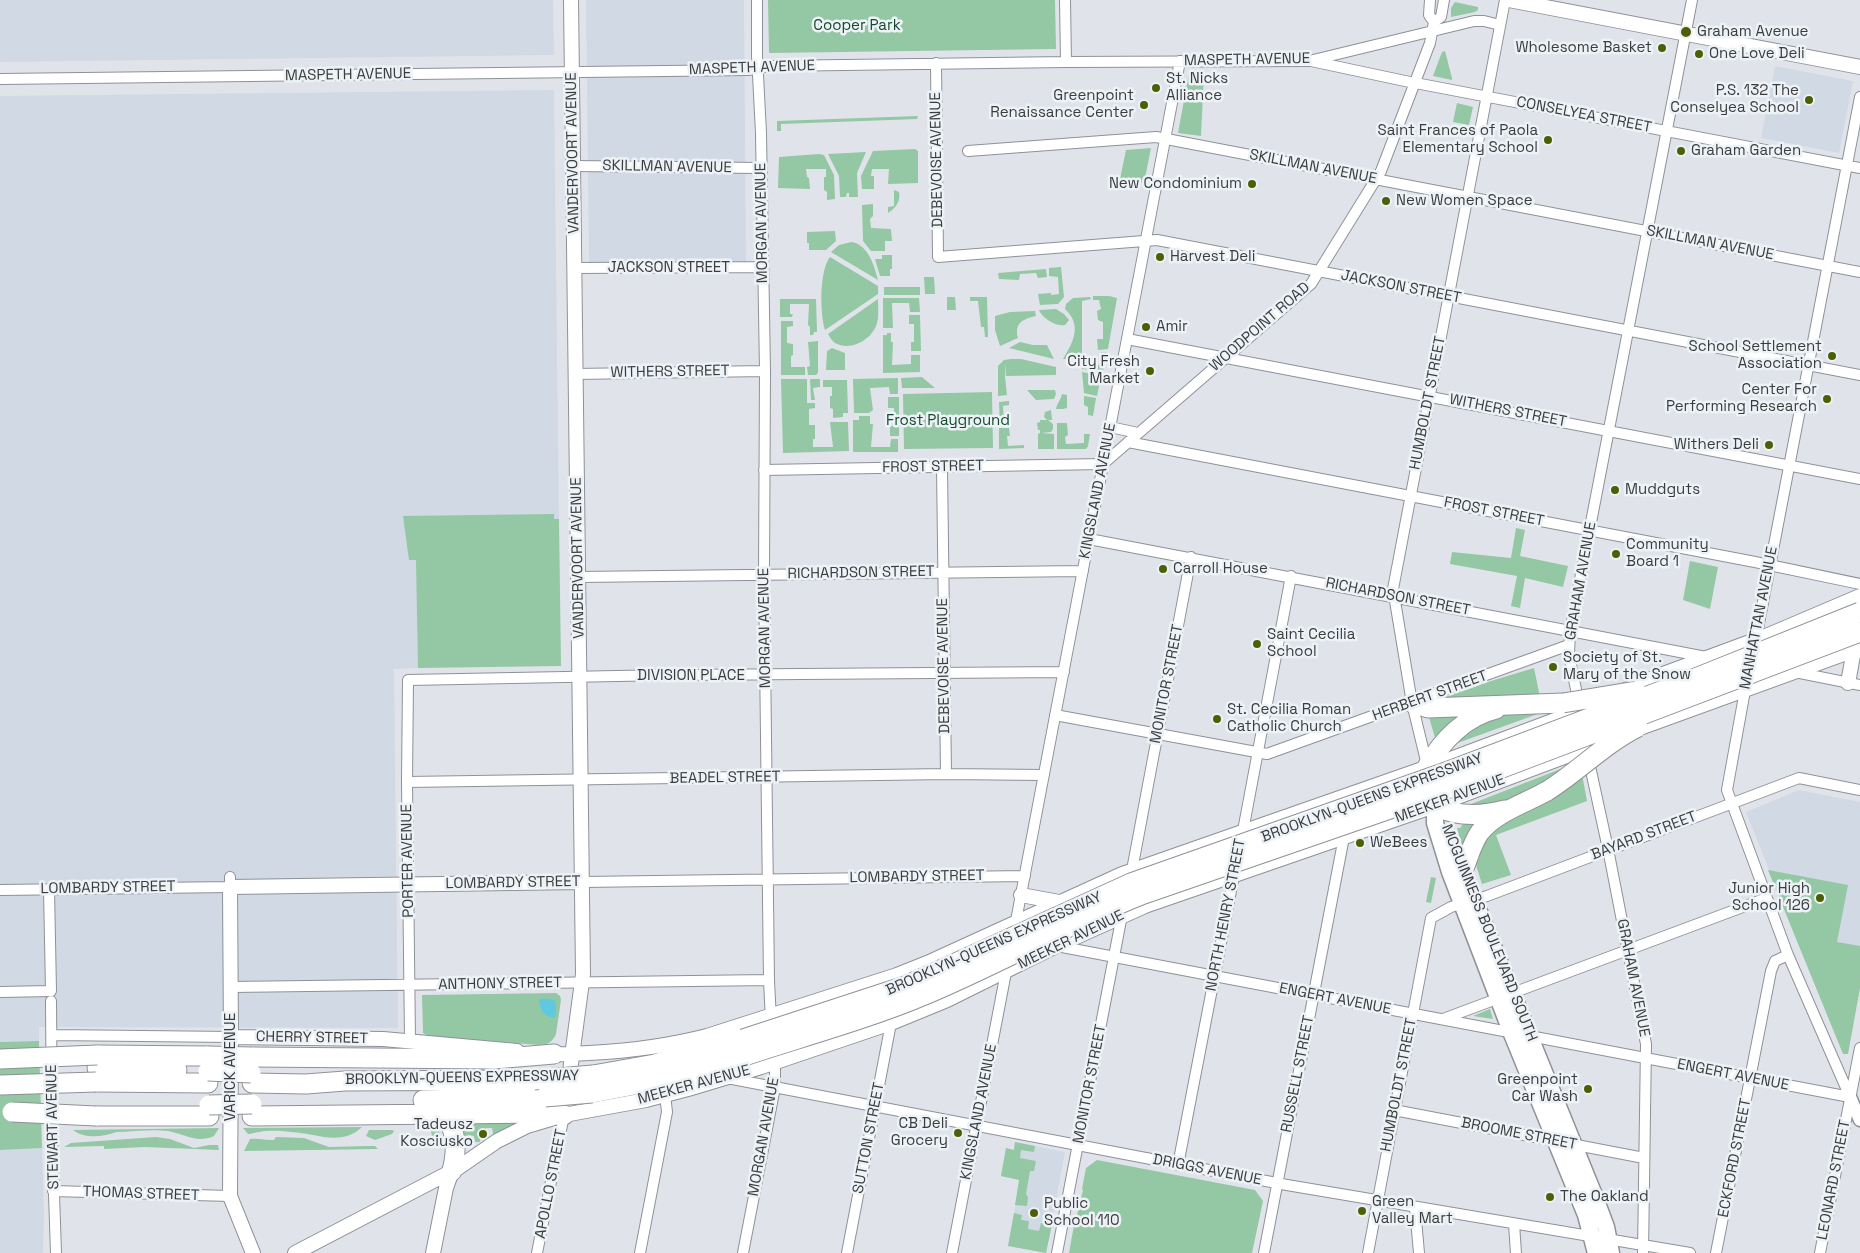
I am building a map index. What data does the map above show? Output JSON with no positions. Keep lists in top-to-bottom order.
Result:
{
  "streets": {
    "highway": ["BROOKLYN-QUEENS EXPRESSWAY"],
    "main road": [
      "VANDERVOORT AVENUE",
      "HUMBOLDT STREET",
      "MEEKER AVENUE",
      "LOMBARDY STREET",
      "MCGUINNESS BOULEVARD SOUTH",
      "CHERRY STREET",
      "VARICK AVENUE"
    ],
    "street": [
      "MASPETH AVENUE",
      "CONSELYEA STREET",
      "DEBEVOISE AVENUE",
      "SKILLMAN AVENUE",
      "MORGAN AVENUE",
      "JACKSON STREET",
      "WOODPOINT ROAD",
      "WITHERS STREET",
      "FROST STREET",
      "KINGSLAND AVENUE",
      "RICHARDSON STREET",
      "GRAHAM AVENUE",
      "MANHATTAN AVENUE",
      "DIVISION PLACE",
      "MONITOR STREET",
      "HERBERT STREET",
      "BEADEL STREET",
      "BAYARD STREET",
      "PORTER AVENUE",
      "NORTH HENRY STREET",
      "ANTHONY STREET",
      "ENGERT AVENUE",
      "RUSSELL STREET",
      "STEWART AVENUE",
      "BROOME STREET",
      "SUTTON STREET",
      "ECKFORD STREET",
      "DRIGGS AVENUE",
      "LEONARD STREET",
      "APOLLO STREET",
      "THOMAS STREET"
    ]
  },
  "crossings": [
    ["MASPETH AVENUE", "CONSELYEA STREET"],
    ["MASPETH AVENUE", "VANDERVOORT AVENUE"],
    ["MASPETH AVENUE", "DEBEVOISE AVENUE"],
    ["MASPETH AVENUE", "MORGAN AVENUE"],
    ["MASPETH AVENUE", "WOODPOINT ROAD"],
    ["MASPETH AVENUE", "HUMBOLDT STREET"],
    ["MASPETH AVENUE", "KINGSLAND AVENUE"],
    ["CONSELYEA STREET", "WOODPOINT ROAD"],
    ["CONSELYEA STREET", "HUMBOLDT STREET"],
    ["CONSELYEA STREET", "GRAHAM AVENUE"],
    ["CONSELYEA STREET", "MANHATTAN AVENUE"],
    ["VANDERVOORT AVENUE", "SKILLMAN AVENUE"],
    ["VANDERVOORT AVENUE", "JACKSON STREET"],
    ["VANDERVOORT AVENUE", "WITHERS STREET"],
    ["VANDERVOORT AVENUE", "RICHARDSON STREET"],
    ["VANDERVOORT AVENUE", "DIVISION PLACE"],
    ["VANDERVOORT AVENUE", "BEADEL STREET"],
    ["VANDERVOORT AVENUE", "MEEKER AVENUE"],
    ["VANDERVOORT AVENUE", "LOMBARDY STREET"],
    ["VANDERVOORT AVENUE", "ANTHONY STREET"],
    ["VANDERVOORT AVENUE", "CHERRY STREET"],
    ["VANDERVOORT AVENUE", "APOLLO STREET"],
    ["DEBEVOISE AVENUE", "JACKSON STREET"],
    ["DEBEVOISE AVENUE", "FROST STREET"],
    ["DEBEVOISE AVENUE", "RICHARDSON STREET"],
    ["DEBEVOISE AVENUE", "DIVISION PLACE"],
    ["DEBEVOISE AVENUE", "BEADEL STREET"],
    ["SKILLMAN AVENUE", "MORGAN AVENUE"],
    ["SKILLMAN AVENUE", "WOODPOINT ROAD"],
    ["SKILLMAN AVENUE", "HUMBOLDT STREET"],
    ["SKILLMAN AVENUE", "KINGSLAND AVENUE"],
    ["SKILLMAN AVENUE", "GRAHAM AVENUE"],
    ["SKILLMAN AVENUE", "MANHATTAN AVENUE"],
    ["MORGAN AVENUE", "JACKSON STREET"],
    ["MORGAN AVENUE", "WITHERS STREET"],
    ["MORGAN AVENUE", "FROST STREET"],
    ["MORGAN AVENUE", "RICHARDSON STREET"],
    ["MORGAN AVENUE", "DIVISION PLACE"],
    ["MORGAN AVENUE", "BEADEL STREET"],
    ["MORGAN AVENUE", "MEEKER AVENUE"],
    ["MORGAN AVENUE", "LOMBARDY STREET"],
    ["MORGAN AVENUE", "ANTHONY STREET"],
    ["MORGAN AVENUE", "DRIGGS AVENUE"],
    ["JACKSON STREET", "WOODPOINT ROAD"],
    ["JACKSON STREET", "HUMBOLDT STREET"],
    ["JACKSON STREET", "KINGSLAND AVENUE"],
    ["JACKSON STREET", "GRAHAM AVENUE"],
    ["JACKSON STREET", "MANHATTAN AVENUE"],
    ["WOODPOINT ROAD", "WITHERS STREET"],
    ["WOODPOINT ROAD", "FROST STREET"],
    ["WOODPOINT ROAD", "KINGSLAND AVENUE"],
    ["WITHERS STREET", "HUMBOLDT STREET"],
    ["WITHERS STREET", "KINGSLAND AVENUE"],
    ["WITHERS STREET", "GRAHAM AVENUE"],
    ["WITHERS STREET", "MANHATTAN AVENUE"],
    ["HUMBOLDT STREET", "FROST STREET"],
    ["HUMBOLDT STREET", "RICHARDSON STREET"],
    ["HUMBOLDT STREET", "HERBERT STREET"],
    ["HUMBOLDT STREET", "MEEKER AVENUE"],
    ["HUMBOLDT STREET", "BAYARD STREET"],
    ["HUMBOLDT STREET", "MCGUINNESS BOULEVARD SOUTH"],
    ["HUMBOLDT STREET", "ENGERT AVENUE"],
    ["HUMBOLDT STREET", "BROOME STREET"],
    ["HUMBOLDT STREET", "DRIGGS AVENUE"],
    ["FROST STREET", "KINGSLAND AVENUE"],
    ["FROST STREET", "GRAHAM AVENUE"],
    ["FROST STREET", "MANHATTAN AVENUE"],
    ["KINGSLAND AVENUE", "RICHARDSON STREET"],
    ["KINGSLAND AVENUE", "DIVISION PLACE"],
    ["KINGSLAND AVENUE", "HERBERT STREET"],
    ["KINGSLAND AVENUE", "BEADEL STREET"],
    ["KINGSLAND AVENUE", "MEEKER AVENUE"],
    ["KINGSLAND AVENUE", "LOMBARDY STREET"],
    ["KINGSLAND AVENUE", "DRIGGS AVENUE"],
    ["RICHARDSON STREET", "GRAHAM AVENUE"],
    ["RICHARDSON STREET", "MONITOR STREET"],
    ["RICHARDSON STREET", "NORTH HENRY STREET"],
    ["GRAHAM AVENUE", "HERBERT STREET"],
    ["GRAHAM AVENUE", "MEEKER AVENUE"],
    ["GRAHAM AVENUE", "BAYARD STREET"],
    ["GRAHAM AVENUE", "ENGERT AVENUE"],
    ["GRAHAM AVENUE", "BROOME STREET"],
    ["GRAHAM AVENUE", "DRIGGS AVENUE"],
    ["MANHATTAN AVENUE", "MEEKER AVENUE"],
    ["MANHATTAN AVENUE", "BAYARD STREET"],
    ["MANHATTAN AVENUE", "ENGERT AVENUE"],
    ["MANHATTAN AVENUE", "ECKFORD STREET"],
    ["MANHATTAN AVENUE", "LEONARD STREET"],
    ["DIVISION PLACE", "PORTER AVENUE"],
    ["MONITOR STREET", "HERBERT STREET"],
    ["MONITOR STREET", "MEEKER AVENUE"],
    ["MONITOR STREET", "ENGERT AVENUE"],
    ["MONITOR STREET", "DRIGGS AVENUE"],
    ["HERBERT STREET", "NORTH HENRY STREET"],
    ["BEADEL STREET", "PORTER AVENUE"],
    ["BROOKLYN-QUEENS EXPRESSWAY", "MEEKER AVENUE"],
    ["MEEKER AVENUE", "NORTH HENRY STREET"],
    ["MEEKER AVENUE", "MCGUINNESS BOULEVARD SOUTH"],
    ["MEEKER AVENUE", "ENGERT AVENUE"],
    ["MEEKER AVENUE", "RUSSELL STREET"],
    ["MEEKER AVENUE", "SUTTON STREET"],
    ["MEEKER AVENUE", "DRIGGS AVENUE"],
    ["MEEKER AVENUE", "APOLLO STREET"],
    ["BAYARD STREET", "MCGUINNESS BOULEVARD SOUTH"],
    ["PORTER AVENUE", "LOMBARDY STREET"],
    ["PORTER AVENUE", "ANTHONY STREET"],
    ["PORTER AVENUE", "CHERRY STREET"],
    ["LOMBARDY STREET", "VARICK AVENUE"],
    ["LOMBARDY STREET", "STEWART AVENUE"],
    ["NORTH HENRY STREET", "ENGERT AVENUE"],
    ["NORTH HENRY STREET", "DRIGGS AVENUE"],
    ["MCGUINNESS BOULEVARD SOUTH", "ENGERT AVENUE"],
    ["MCGUINNESS BOULEVARD SOUTH", "BROOME STREET"],
    ["MCGUINNESS BOULEVARD SOUTH", "DRIGGS AVENUE"],
    ["ANTHONY STREET", "VARICK AVENUE"],
    ["ENGERT AVENUE", "RUSSELL STREET"],
    ["ENGERT AVENUE", "ECKFORD STREET"],
    ["ENGERT AVENUE", "LEONARD STREET"],
    ["CHERRY STREET", "VARICK AVENUE"],
    ["CHERRY STREET", "STEWART AVENUE"],
    ["VARICK AVENUE", "THOMAS STREET"],
    ["RUSSELL STREET", "DRIGGS AVENUE"],
    ["STEWART AVENUE", "THOMAS STREET"],
    ["SUTTON STREET", "DRIGGS AVENUE"]
  ],
  "parks": ["Cooper Park", "Frost Playground"],
  "places": [
    "Graham Avenue",
    "Wholesome Basket",
    "One Love Deli",
    "St. Nicks Alliance",
    "P.S. 132 The Conselyea School",
    "Greenpoint Renaissance Center",
    "Saint Frances of Paola Elementary School",
    "Graham Garden",
    "New Condominium",
    "New Women Space",
    "Harvest Deli",
    "Amir",
    "School Settlement Association",
    "City Fresh Market",
    "Center For Performing Research",
    "Withers Deli",
    "Muddguts",
    "Community Board 1",
    "Carroll House",
    "Saint Cecilia School",
    "Society of St. Mary of the Snow",
    "St. Cecilia Roman Catholic Church",
    "WeBees",
    "Junior High School 126",
    "Greenpoint Car Wash",
    "CB Deli Grocery",
    "Tadeusz Kosciusko",
    "The Oakland",
    "Green Valley Mart",
    "Public School 110"
  ]
}
